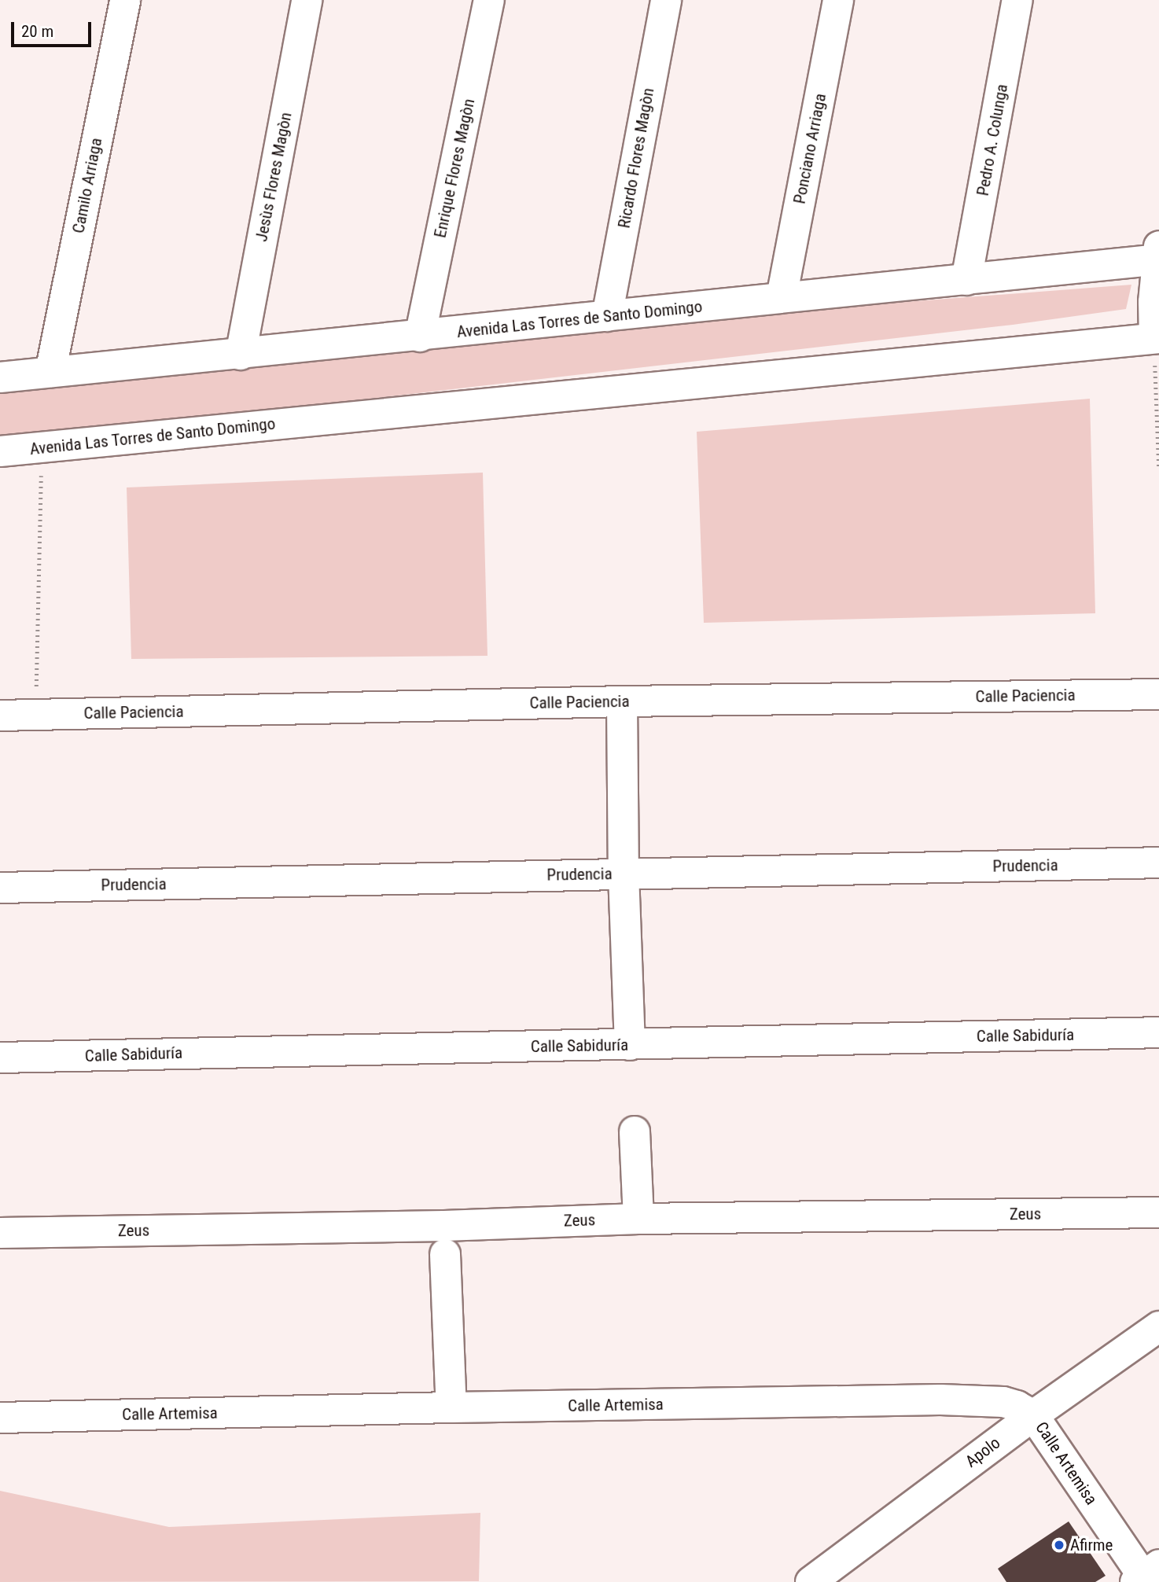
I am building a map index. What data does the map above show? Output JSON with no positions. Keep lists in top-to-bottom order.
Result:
{
  "streets": {
    "street": [
      "Pedro A. Colunga",
      "Ponciano Arriaga",
      "Ricardo Flores Magòn",
      "Enrique Flores Magòn",
      "Jesùs Flores Magòn",
      "Camilo Arriaga",
      "Avenida Las Torres de Santo Domingo",
      "Calle Paciencia",
      "Prudencia",
      "Calle Sabiduría",
      "Zeus",
      "Calle Artemisa",
      "Apolo"
    ]
  },
  "crossings": [
    ["Pedro A. Colunga", "Avenida Las Torres de Santo Domingo"],
    ["Ponciano Arriaga", "Avenida Las Torres de Santo Domingo"],
    ["Ricardo Flores Magòn", "Avenida Las Torres de Santo Domingo"],
    ["Enrique Flores Magòn", "Avenida Las Torres de Santo Domingo"],
    ["Jesùs Flores Magòn", "Avenida Las Torres de Santo Domingo"],
    ["Camilo Arriaga", "Avenida Las Torres de Santo Domingo"],
    ["Calle Artemisa", "Apolo"]
  ],
  "places": ["Afirme"],
  "scale_bar": "20 m"
}
